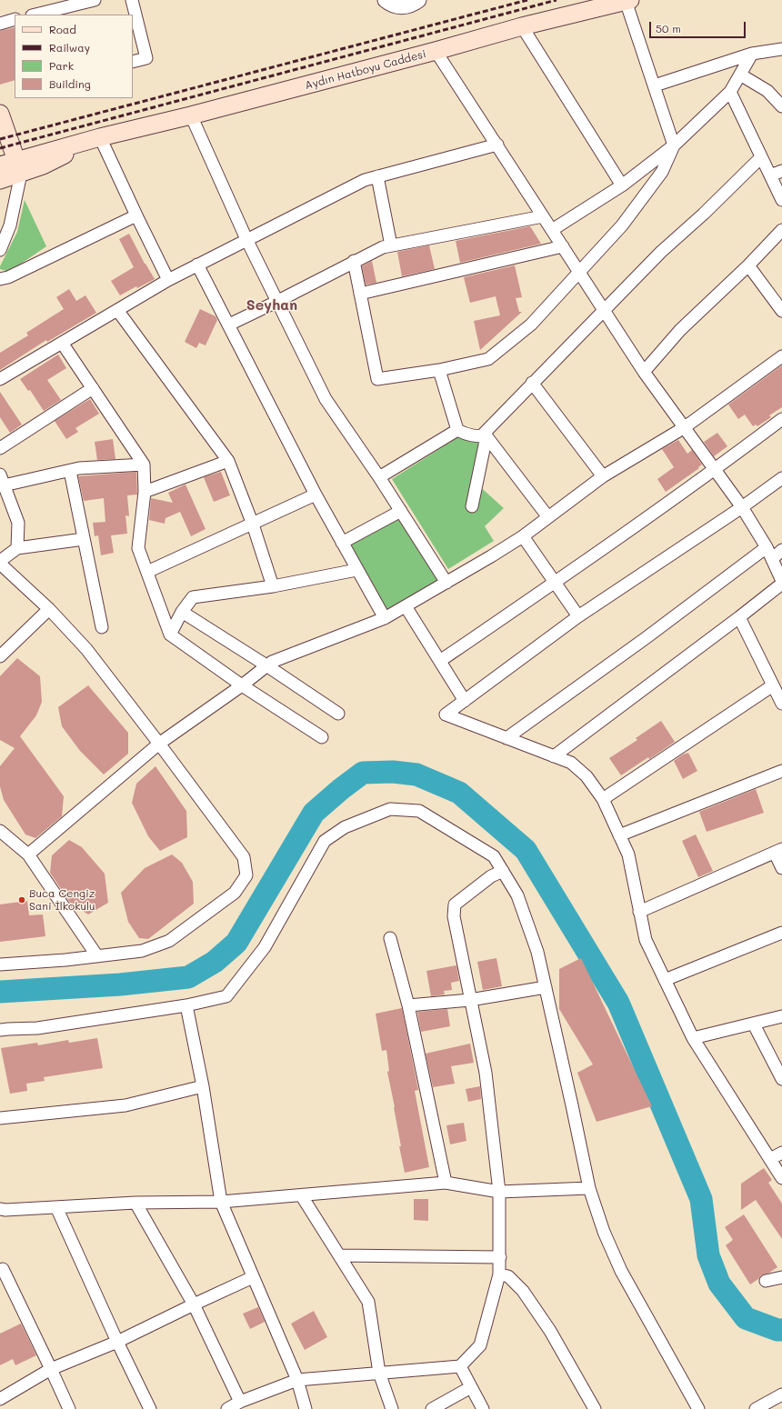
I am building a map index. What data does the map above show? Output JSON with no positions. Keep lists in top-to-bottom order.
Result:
{
  "streets": {
    "main road": ["Aydın Hatboyu Caddesi"]
  },
  "districts": ["Seyhan"],
  "places": ["Buca Cengiz Sani İlkokulu"],
  "legend": [
    "Road",
    "Railway",
    "Park",
    "Building"
  ],
  "scale_bar": "50 m"
}
